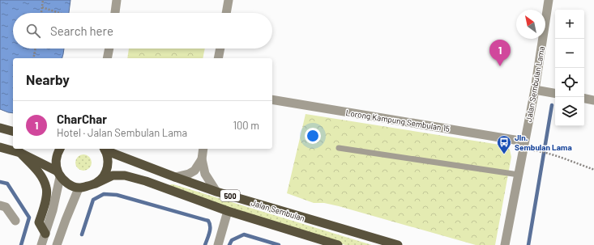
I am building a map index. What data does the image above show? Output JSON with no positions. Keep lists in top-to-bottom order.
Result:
{
  "streets": {
    "main road": ["500", "Jalan Sembulan"],
    "street": ["Jalan Sembulan Lama", "Lorong Kampung Sembulan 15"]
  },
  "crossings": [
    ["Jalan Sembulan Lama", "Lorong Kampung Sembulan 15"],
    ["500", "Jalan Sembulan"]
  ],
  "places": {
    "bus stop": ["Jln. Sembulan Lama"]
  },
  "north": "top left",
  "page": {
    "map_buttons": ["+", "−"],
    "search": "Search here",
    "pins": "1",
    "heading": "Nearby",
    "list": [
      {
        "mark": "1",
        "name": "CharChar",
        "note": "Hotel · Jalan Sembulan Lama",
        "value": "100 m"
      }
    ]
  }
}
